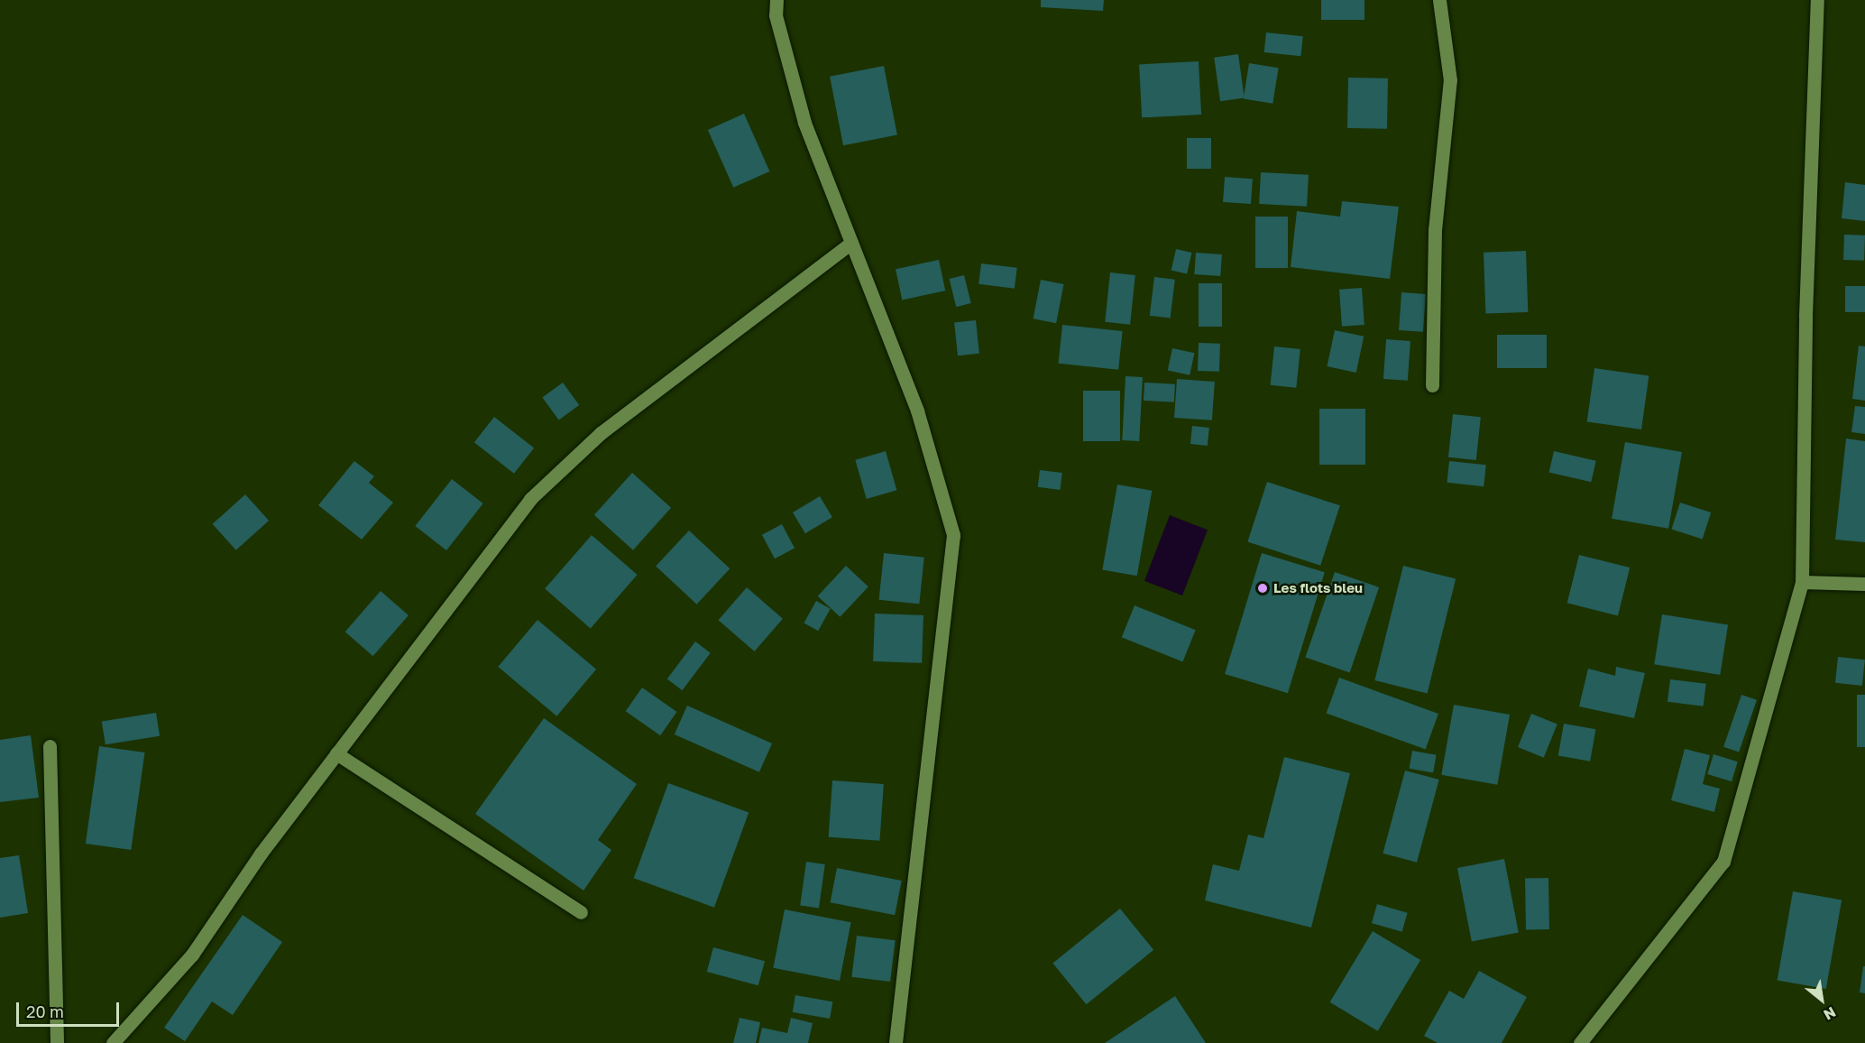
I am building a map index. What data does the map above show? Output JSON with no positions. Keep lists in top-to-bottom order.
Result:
{
  "places": ["Les flots bleu"],
  "scale_bar": "20 m",
  "north": "bottom right"
}
